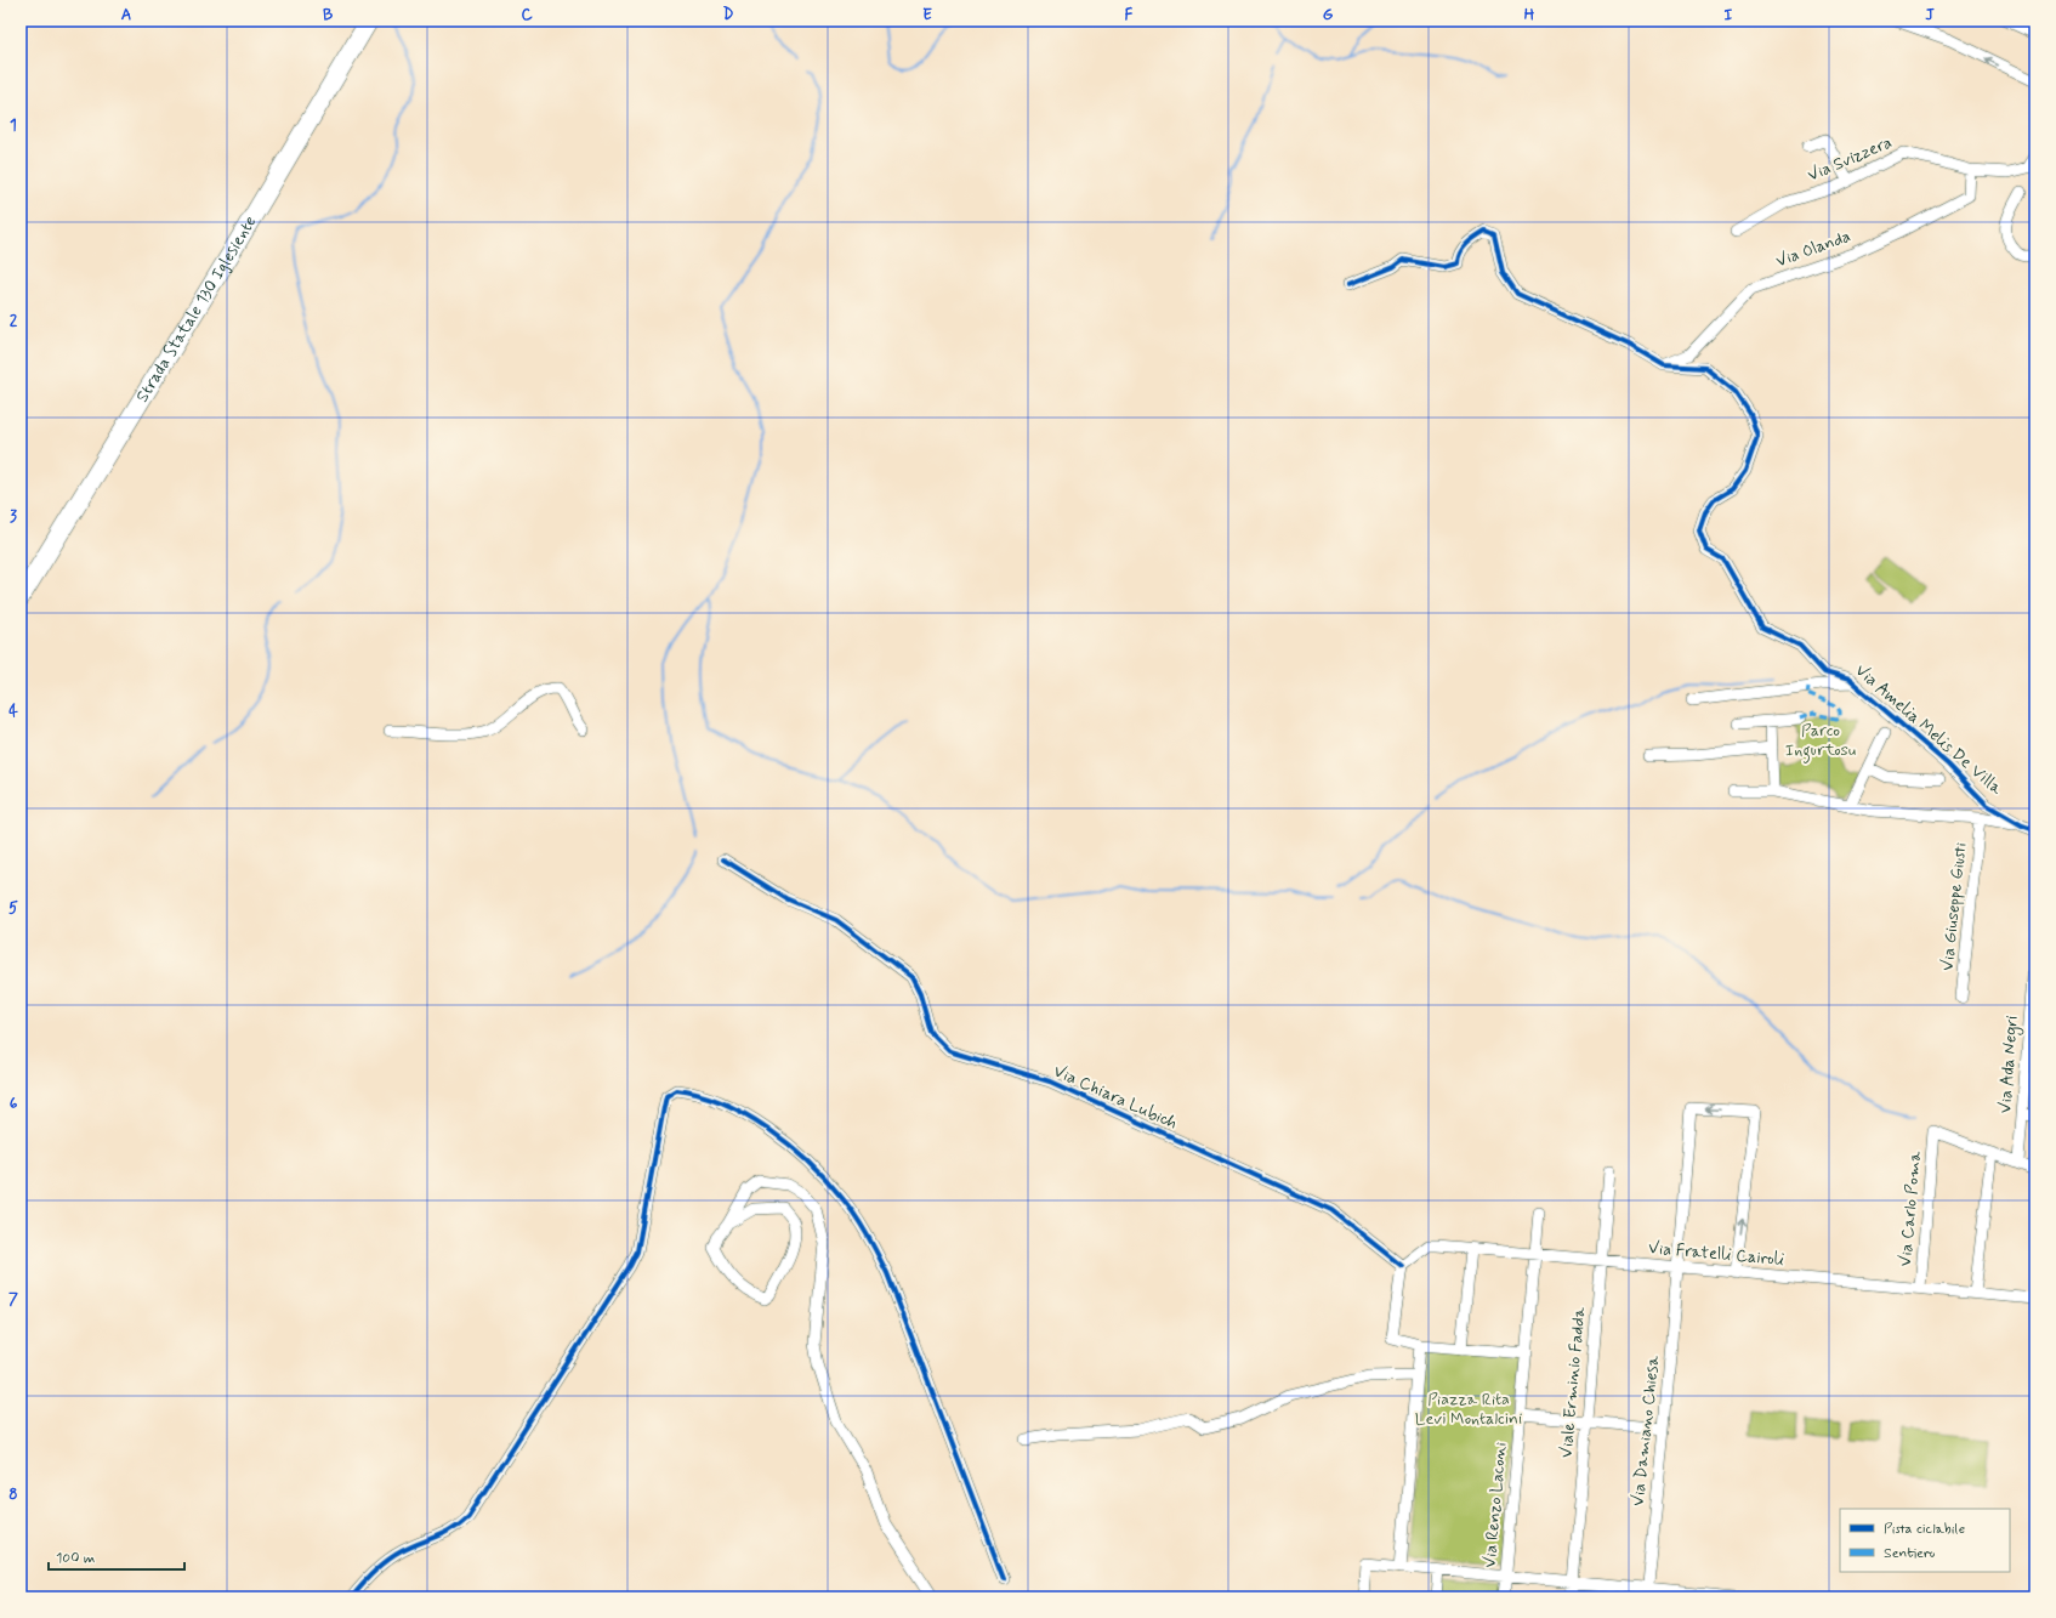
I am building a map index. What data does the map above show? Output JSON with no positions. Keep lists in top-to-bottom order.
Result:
{
  "streets": {
    "highway": ["Strada Statale 130 Iglesiente"],
    "street": [
      "Via Svizzera",
      "Via Olanda",
      "Via Amelia Melis De Villa",
      "Via Giuseppe Giusti",
      "Via Ada Negri",
      "Via Chiara Lubich",
      "Via Carlo Poma",
      "Via Fratelli Cairoli",
      "Viale Erminio Fadda",
      "Via Damiano Chiesa",
      "Via Renzo Laconi"
    ]
  },
  "crossings": [
    ["Via Svizzera", "Via Olanda"],
    ["Via Olanda", "Via Amelia Melis De Villa"],
    ["Via Chiara Lubich", "Via Fratelli Cairoli"],
    ["Via Carlo Poma", "Via Fratelli Cairoli"],
    ["Via Fratelli Cairoli", "Viale Erminio Fadda"],
    ["Via Fratelli Cairoli", "Via Damiano Chiesa"],
    ["Via Fratelli Cairoli", "Via Renzo Laconi"]
  ],
  "parks": ["Parco Ingurtosu", "Piazza Rita Levi Montalcini"],
  "legend": ["Pista ciclabile", "Sentiero"],
  "scale_bar": "100 m",
  "grid": {
    "columns": [
      "A",
      "B",
      "C",
      "D",
      "E",
      "F",
      "G",
      "H",
      "I",
      "J"
    ],
    "rows": [
      "1",
      "2",
      "3",
      "4",
      "5",
      "6",
      "7",
      "8"
    ]
  }
}
